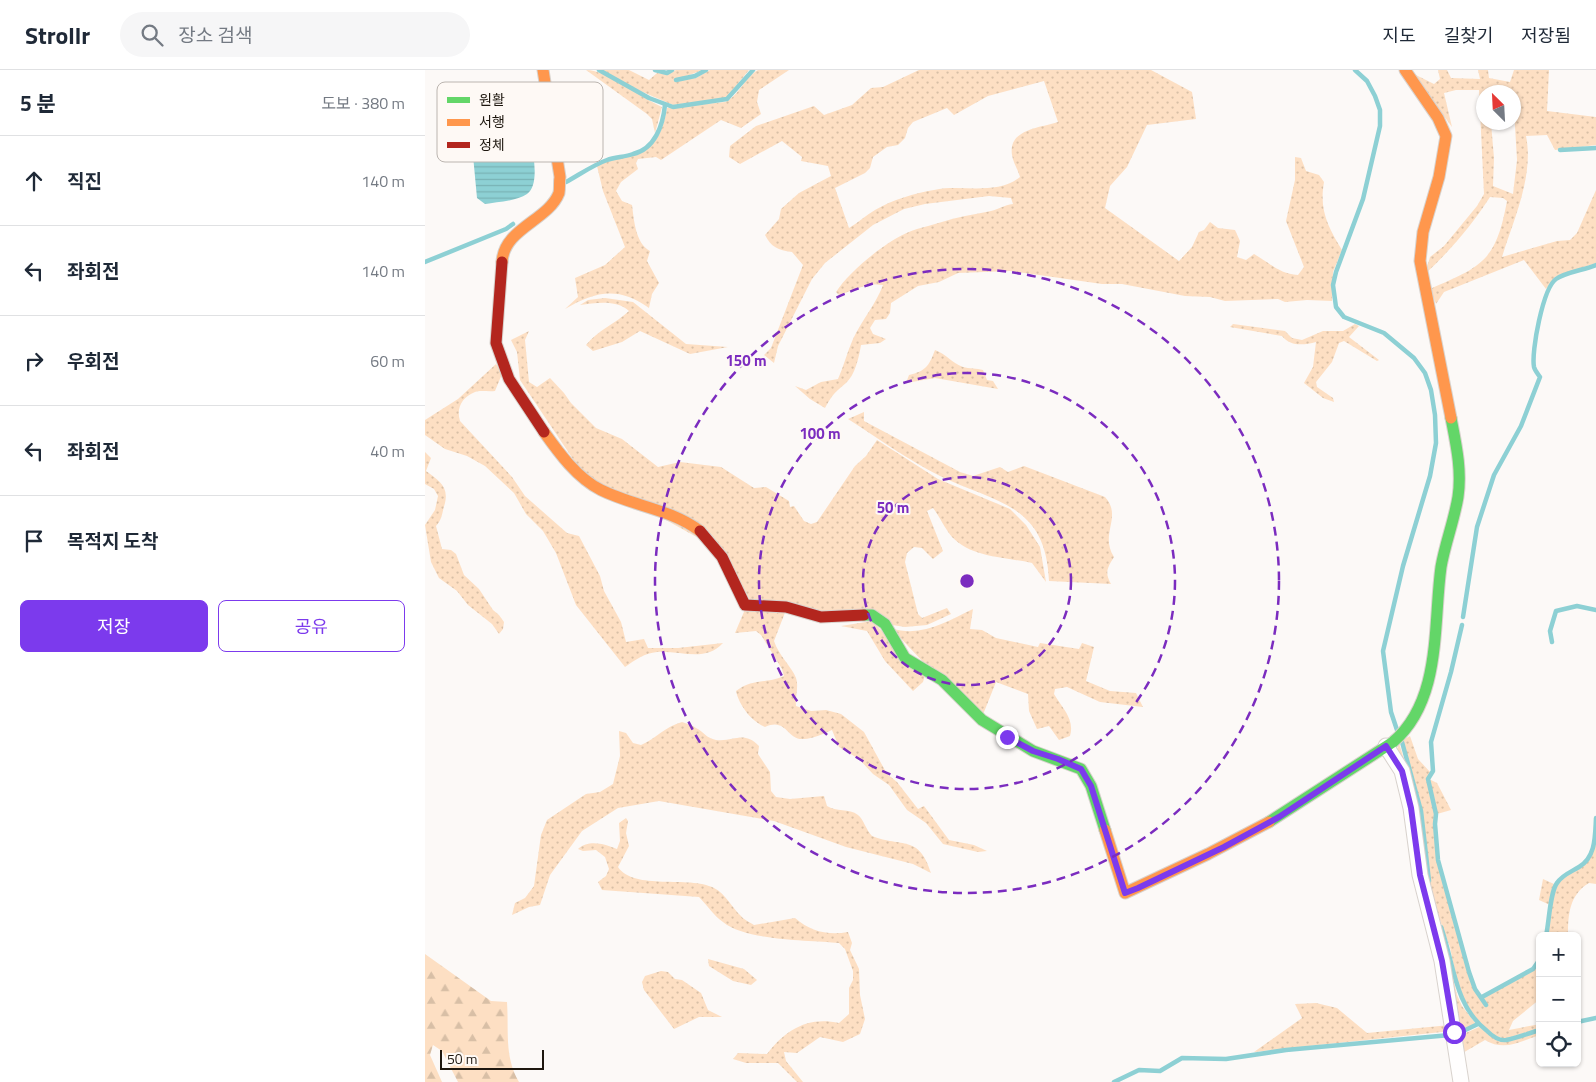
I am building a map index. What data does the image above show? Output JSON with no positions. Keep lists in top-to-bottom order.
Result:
{
  "legend": ["원활", "서행", "정체"],
  "scale_bar": "50 m",
  "north": "top left",
  "page": {
    "header": "Strollr",
    "search": "장소 검색",
    "nav": ["지도", "길찾기", "저장됨"],
    "heading": ["5 분", "도보 · 380 m"],
    "list": [
      ["직진", "140 m"],
      ["좌회전", "140 m"],
      ["우회전", "60 m"],
      ["좌회전", "40 m"],
      "목적지 도착"
    ],
    "buttons": ["저장", "공유"],
    "map_buttons": ["+", "−"],
    "scale": "50 m"
  },
  "rings": ["150 m", "100 m", "50 m"]
}
